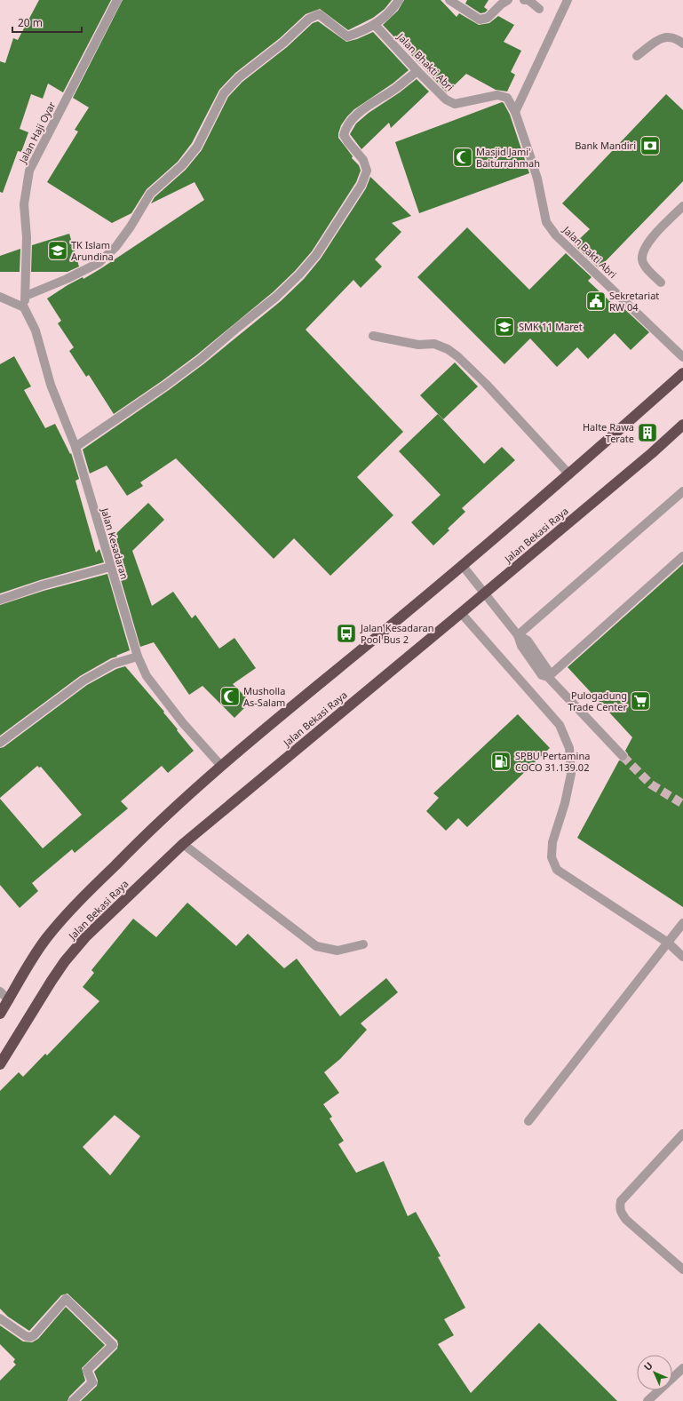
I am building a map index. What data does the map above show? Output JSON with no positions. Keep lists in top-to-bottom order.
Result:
{
  "streets": {
    "highway": ["Jalan Bekasi Raya"],
    "street": [
      "Jalan Bhakti Abri",
      "Jalan Haji Oyar",
      "Jalan Bakti Abri",
      "Jalan Kesadaran"
    ]
  },
  "crossings": [
    ["Jalan Bhakti Abri", "Jalan Bakti Abri"],
    ["Jalan Haji Oyar", "Jalan Kesadaran"],
    ["Jalan Bekasi Raya", "Jalan Kesadaran"]
  ],
  "places": {
    "bank": ["Bank Mandiri"],
    "mosque": ["Masjid Jami' Baiturrahmah", "Musholla As-Salam"],
    "school or university": ["TK Islam Arundina", "SMK 11 Maret"],
    "public building": ["Sekretariat RW 04"],
    "building": ["Halte Rawa Terate"],
    "bus stop": ["Jalan Kesadaran Pool Bus 2"],
    "supermarket": ["Pulogadung Trade Center"],
    "fuel station": ["SPBU Pertamina COCO 31.139.02"]
  },
  "scale_bar": "20 m",
  "north": "top left"
}
